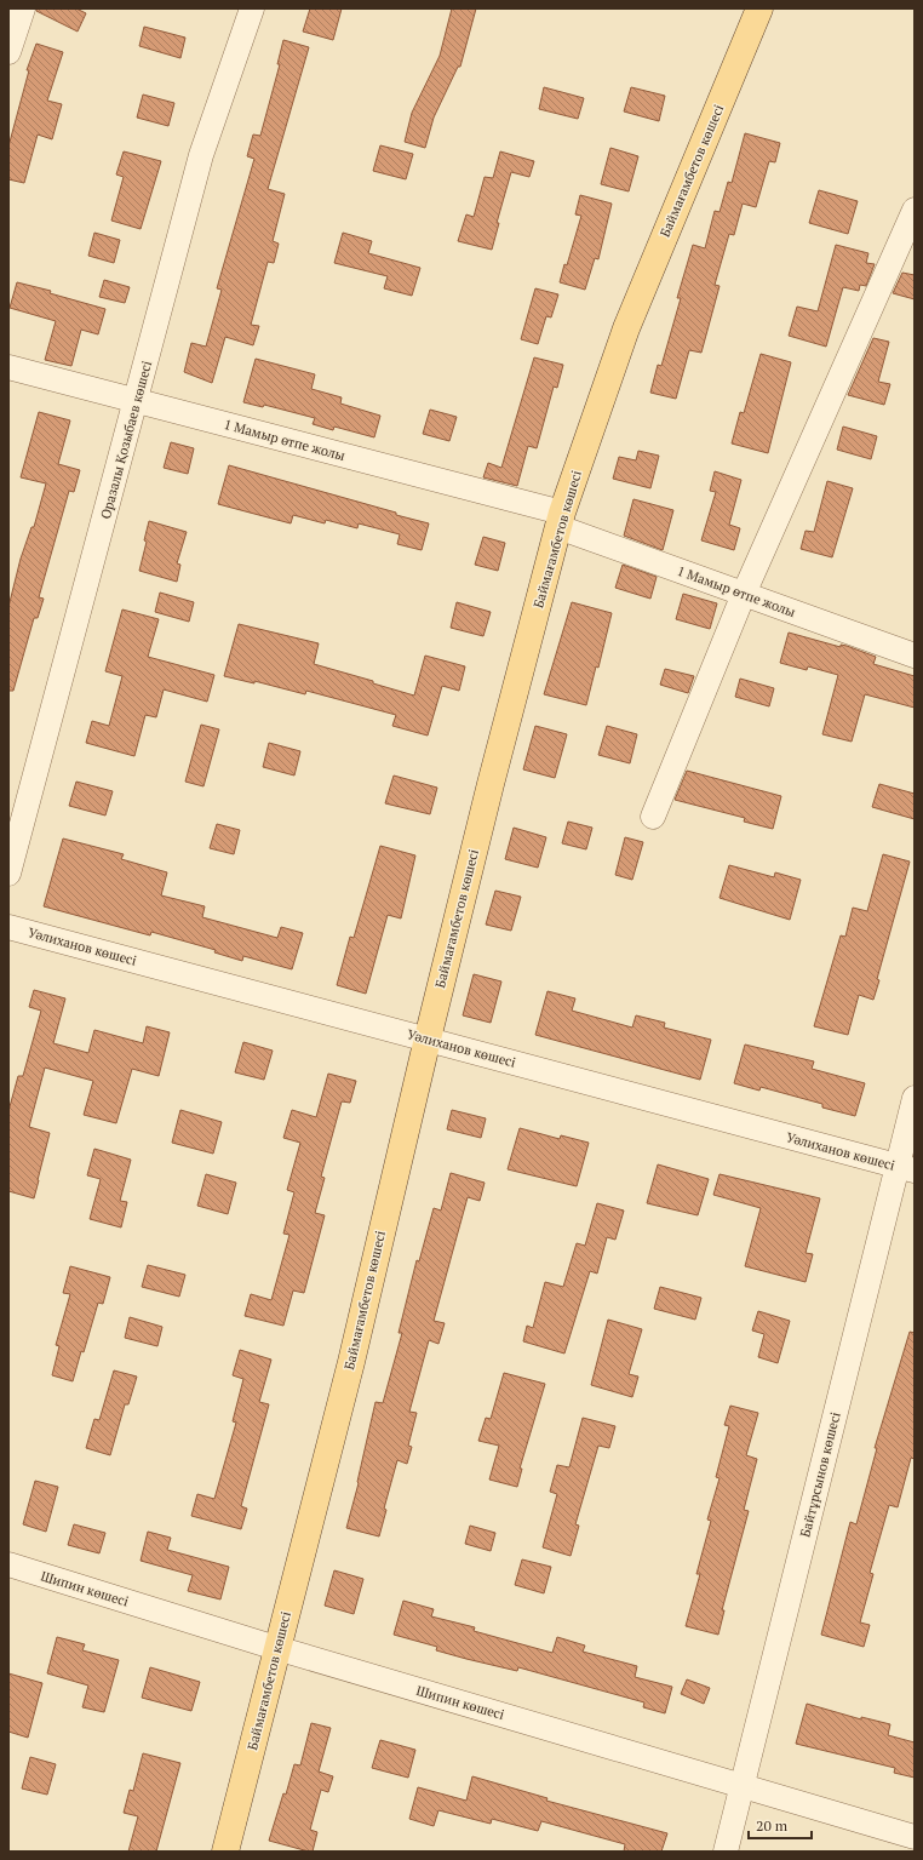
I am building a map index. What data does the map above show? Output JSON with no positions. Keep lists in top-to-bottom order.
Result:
{
  "streets": {
    "main road": ["Баймағамбетов көшесі"],
    "street": [
      "Оразалы Қозыбаев көшесі",
      "1 Мамыр өтпе жолы",
      "Уәлиханов көшесі",
      "Байтұрсынов көшесі",
      "Шипин көшесі"
    ]
  },
  "crossings": [
    ["Баймағамбетов көшесі", "1 Мамыр өтпе жолы"],
    ["Баймағамбетов көшесі", "Уәлиханов көшесі"],
    ["Баймағамбетов көшесі", "Шипин көшесі"],
    ["Оразалы Қозыбаев көшесі", "1 Мамыр өтпе жолы"],
    ["Уәлиханов көшесі", "Байтұрсынов көшесі"],
    ["Байтұрсынов көшесі", "Шипин көшесі"]
  ],
  "scale_bar": "20 m"
}
